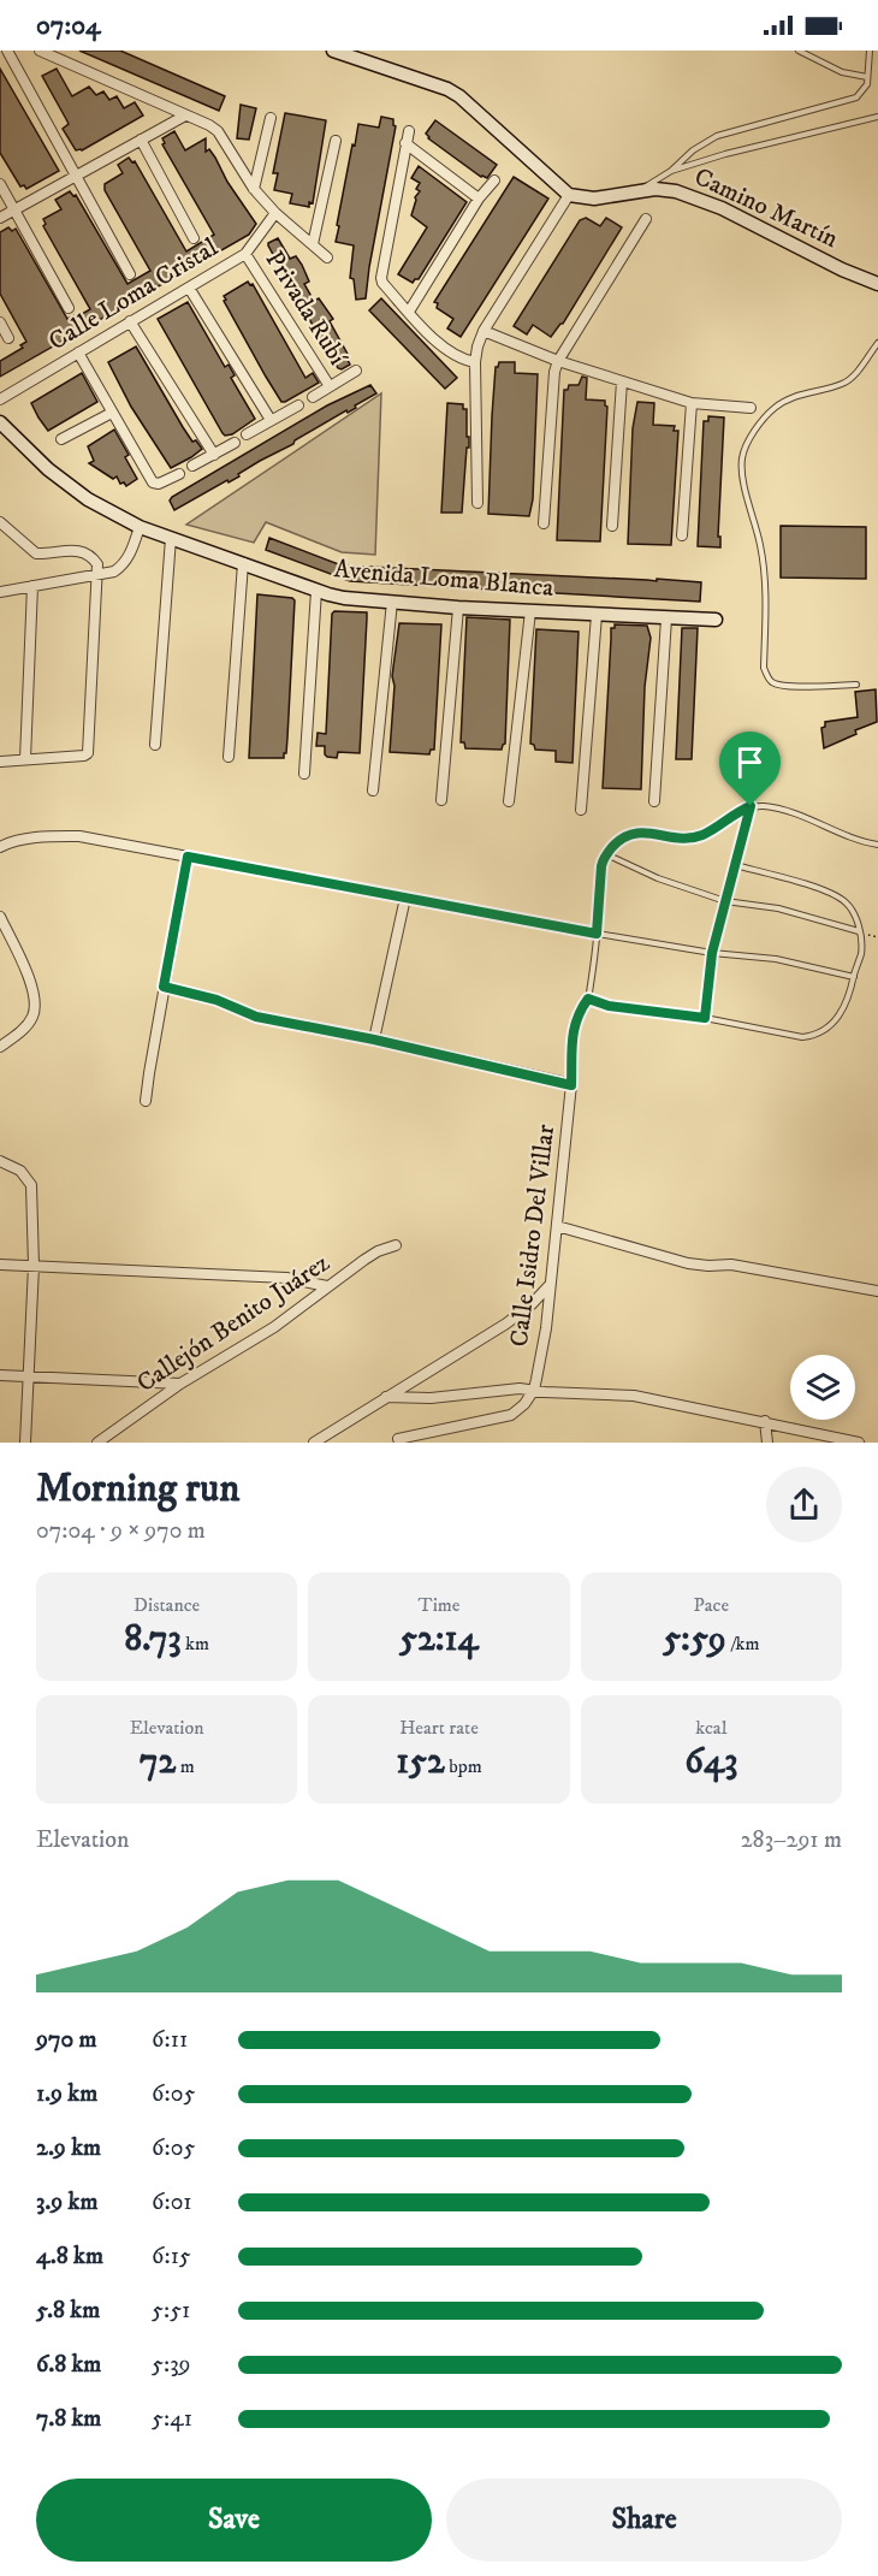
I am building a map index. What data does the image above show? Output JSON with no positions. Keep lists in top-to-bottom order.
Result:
{
  "streets": {
    "street": [
      "Camino Martín",
      "Calle Loma Cristal",
      "Privada Rubí",
      "Avenida Loma Blanca",
      "Calle Isidro Del Villar",
      "Callejón Benito Juárez"
    ]
  },
  "crossings": [
    ["Calle Loma Cristal", "Privada Rubí"]
  ],
  "page": {
    "status": "07:04",
    "heading": ["Morning run", "07:04 · 9 × 970 m"],
    "stats": [
      ["Distance", "8.73 km"],
      ["Time", "52:14"],
      ["Pace", "5:59 /km"],
      ["Elevation", "72 m"],
      ["Heart rate", "152 bpm"],
      ["kcal", "643"]
    ],
    "chart": ["Elevation", "283–291 m"],
    "list": [
      {
        "name": "970 m",
        "note": "6:11"
      },
      {
        "name": "1.9 km",
        "note": "6:05"
      },
      {
        "name": "2.9 km",
        "note": "6:05"
      },
      {
        "name": "3.9 km",
        "note": "6:01"
      },
      {
        "name": "4.8 km",
        "note": "6:15"
      },
      {
        "name": "5.8 km",
        "note": "5:51"
      },
      {
        "name": "6.8 km",
        "note": "5:39"
      },
      {
        "name": "7.8 km",
        "note": "5:41"
      }
    ],
    "buttons": ["Save", "Share"]
  }
}
